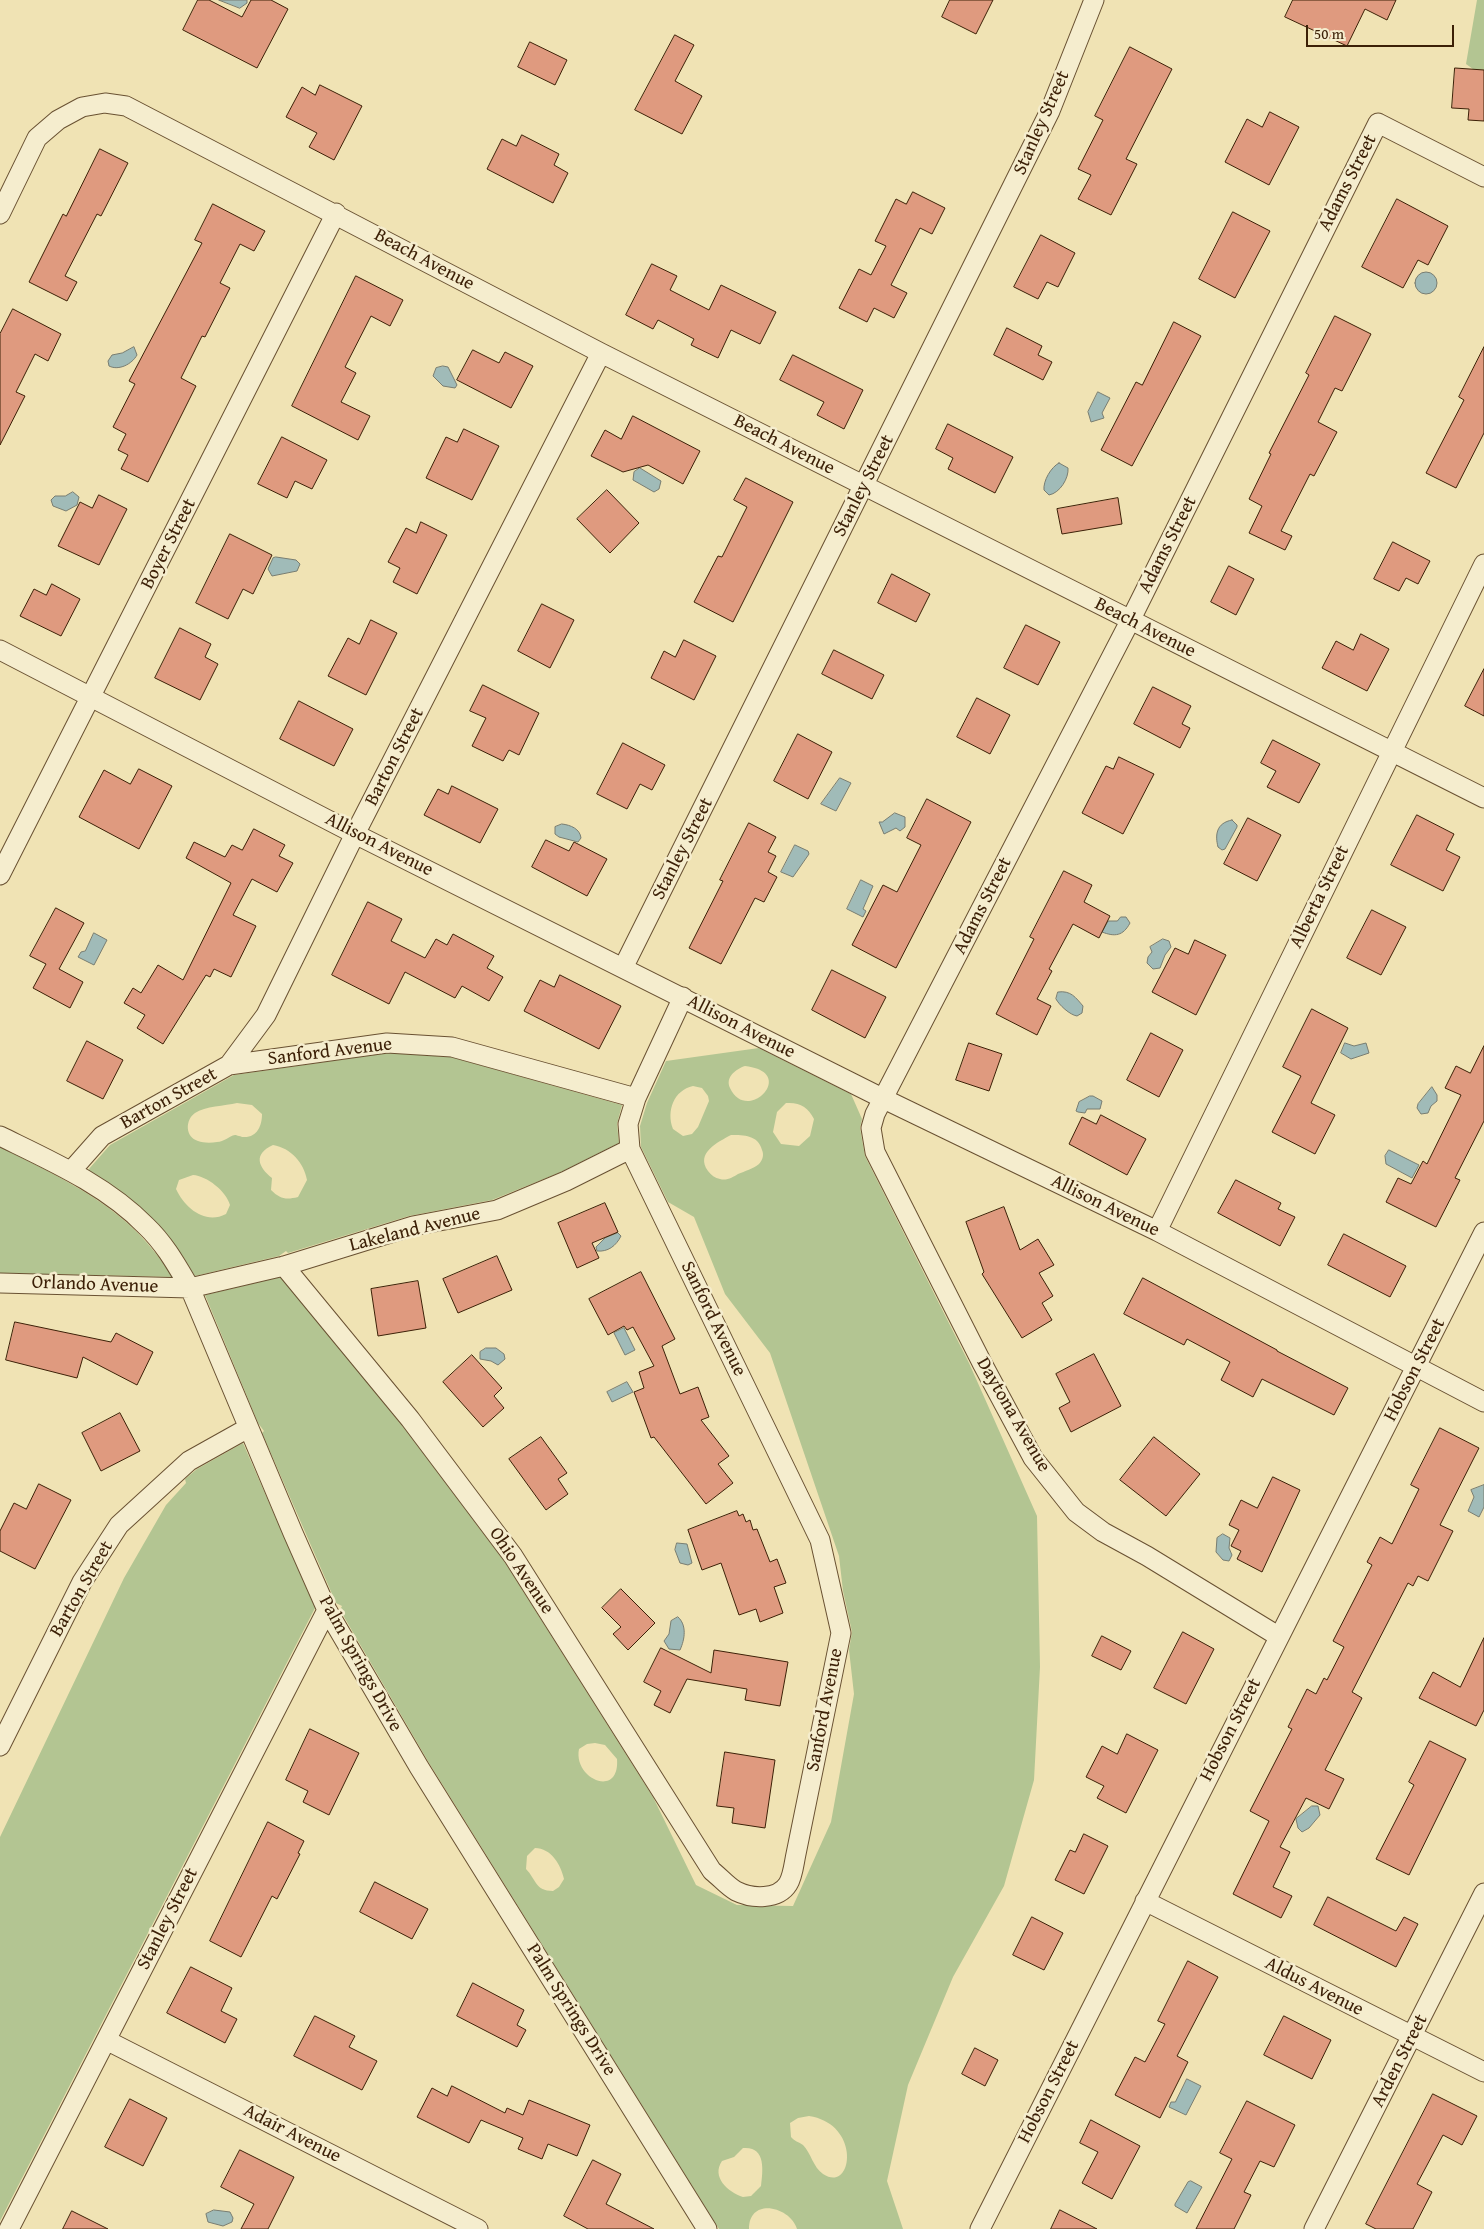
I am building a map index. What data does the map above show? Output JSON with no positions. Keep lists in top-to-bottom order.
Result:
{
  "streets": {
    "street": [
      "Stanley Street",
      "Adams Street",
      "Beach Avenue",
      "Boyer Street",
      "Barton Street",
      "Allison Avenue",
      "Alberta Street",
      "Sanford Avenue",
      "Lakeland Avenue",
      "Orlando Avenue",
      "Hobson Street",
      "Daytona Avenue",
      "Ohio Avenue",
      "Palm Springs Drive",
      "Aldus Avenue",
      "Arden Street",
      "Adair Avenue"
    ]
  },
  "crossings": [
    ["Stanley Street", "Beach Avenue"],
    ["Stanley Street", "Allison Avenue"],
    ["Stanley Street", "Palm Springs Drive"],
    ["Stanley Street", "Adair Avenue"],
    ["Adams Street", "Beach Avenue"],
    ["Adams Street", "Allison Avenue"],
    ["Adams Street", "Daytona Avenue"],
    ["Beach Avenue", "Boyer Street"],
    ["Beach Avenue", "Barton Street"],
    ["Beach Avenue", "Alberta Street"],
    ["Boyer Street", "Allison Avenue"],
    ["Barton Street", "Allison Avenue"],
    ["Barton Street", "Sanford Avenue"],
    ["Barton Street", "Palm Springs Drive"],
    ["Allison Avenue", "Alberta Street"],
    ["Allison Avenue", "Hobson Street"],
    ["Allison Avenue", "Daytona Avenue"],
    ["Sanford Avenue", "Lakeland Avenue"],
    ["Sanford Avenue", "Ohio Avenue"],
    ["Lakeland Avenue", "Orlando Avenue"],
    ["Lakeland Avenue", "Ohio Avenue"],
    ["Lakeland Avenue", "Palm Springs Drive"],
    ["Orlando Avenue", "Palm Springs Drive"],
    ["Hobson Street", "Daytona Avenue"],
    ["Hobson Street", "Aldus Avenue"],
    ["Aldus Avenue", "Arden Street"]
  ],
  "scale_bar": "50 m"
}
